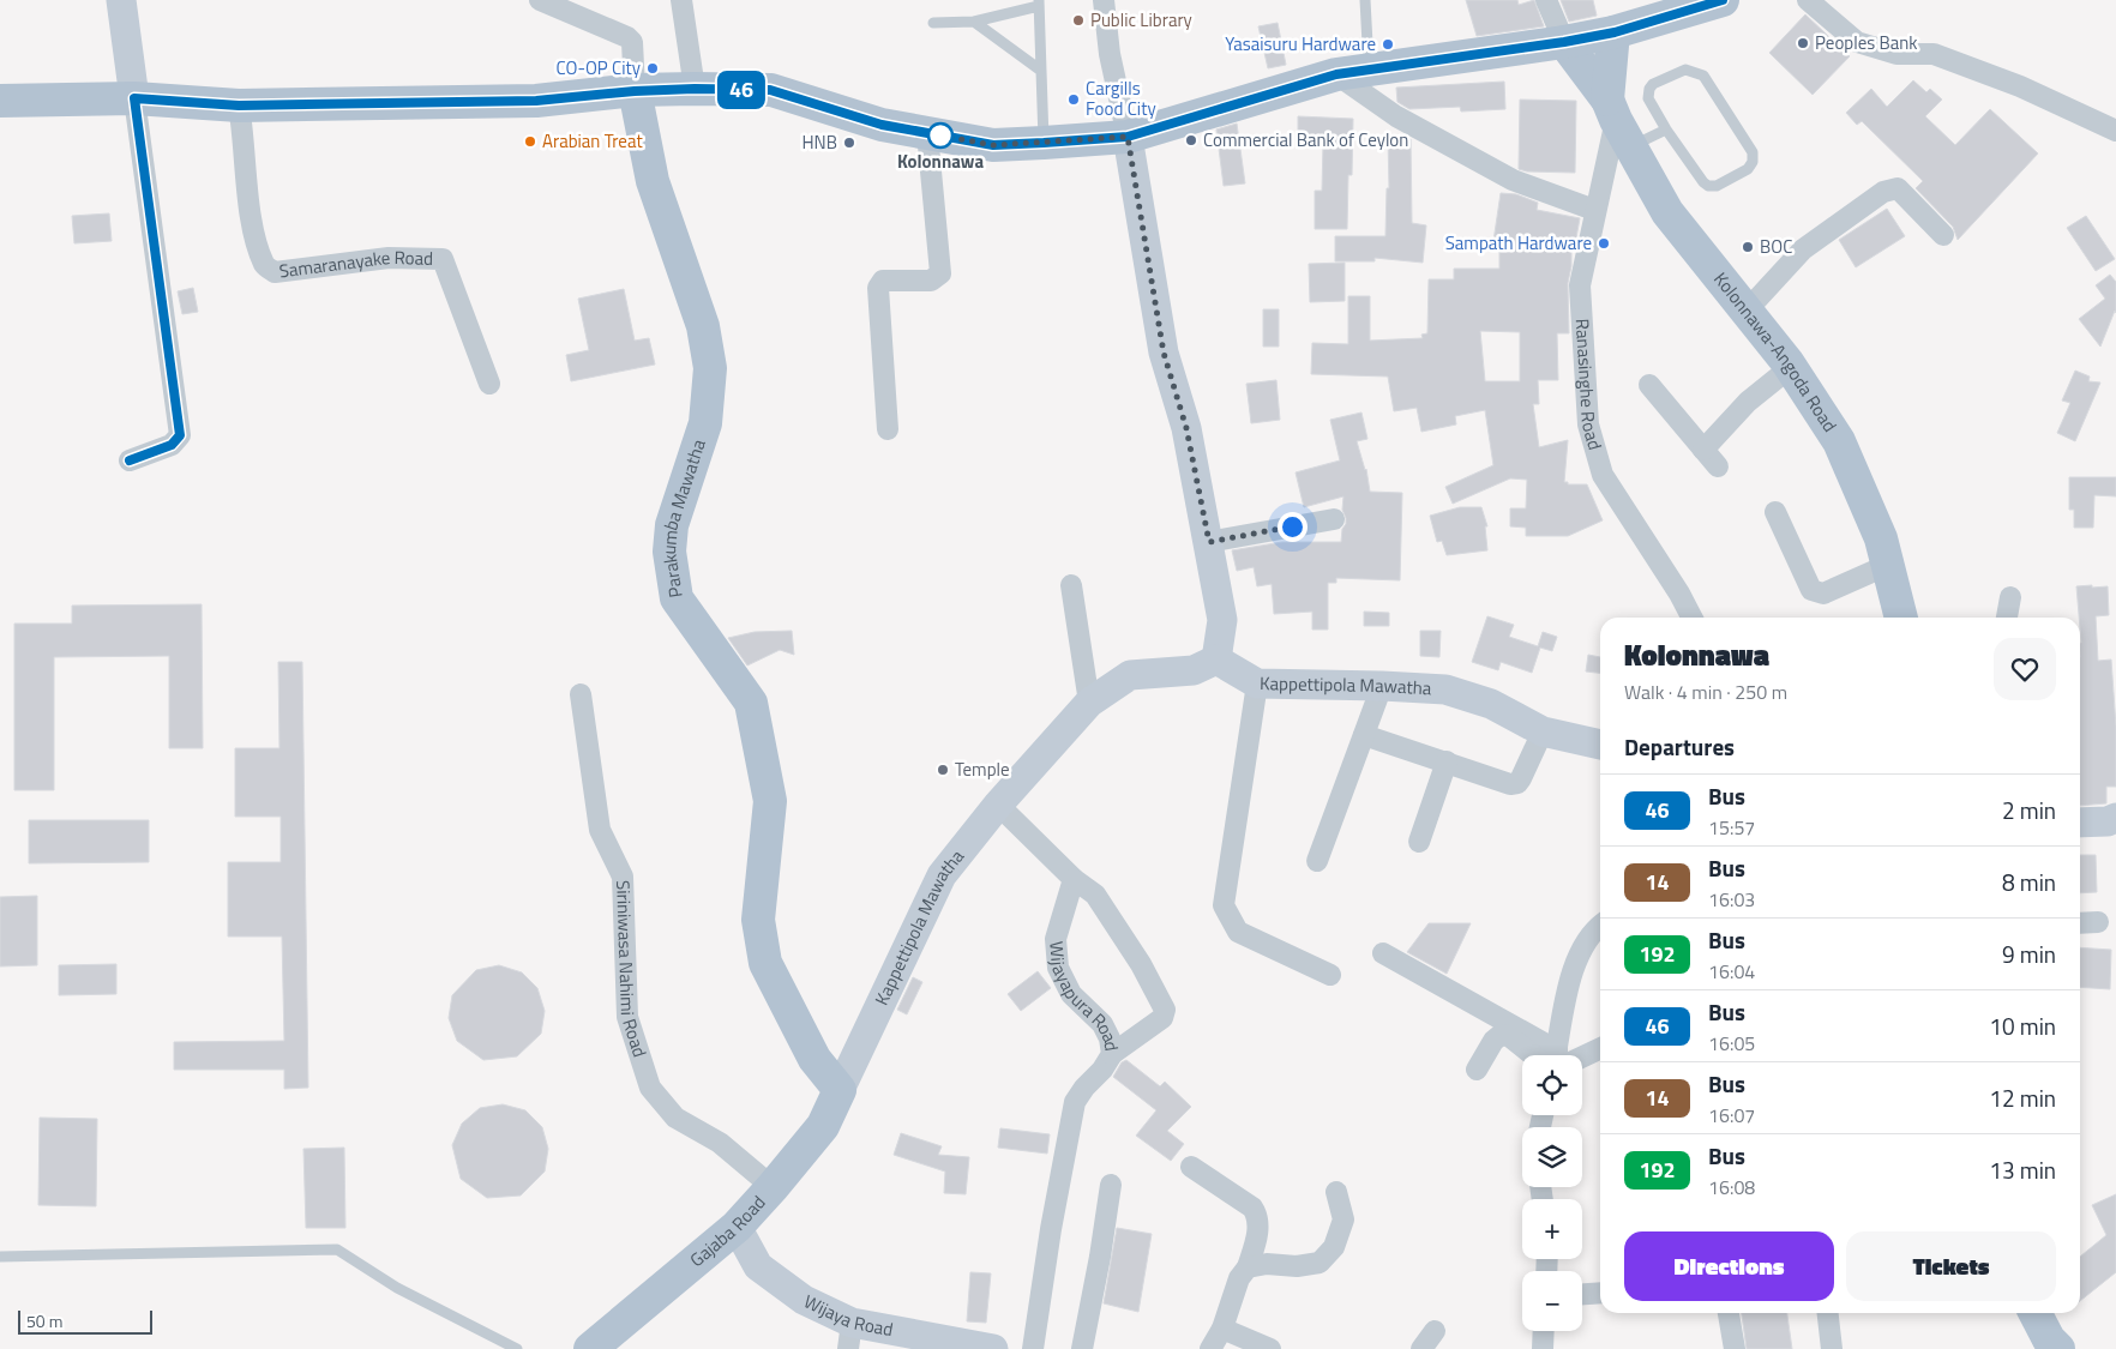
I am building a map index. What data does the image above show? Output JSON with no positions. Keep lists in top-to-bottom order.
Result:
{
  "streets": {
    "main road": ["Kolonnawa-Angoda Road", "Parakumba Mawatha", "Gajaba Road"],
    "street": [
      "Samaranayake Road",
      "Ranasinghe Road",
      "Kappettipola Mawatha",
      "Siriniwasa Nahimi Road",
      "Wijayapura Road",
      "Wijaya Road"
    ]
  },
  "crossings": [
    ["Kolonnawa-Angoda Road", "Ranasinghe Road"],
    ["Parakumba Mawatha", "Kappettipola Mawatha"],
    ["Parakumba Mawatha", "Gajaba Road"],
    ["Kappettipola Mawatha", "Gajaba Road"],
    ["Siriniwasa Nahimi Road", "Gajaba Road"],
    ["Gajaba Road", "Wijaya Road"]
  ],
  "places": [
    "Public Library",
    "Peoples Bank",
    "Yasaisuru Hardware",
    "CO-OP City",
    "Cargills Food City",
    "Kolonnawa",
    "Commercial Bank of Ceylon",
    "Arabian Treat",
    "HNB",
    "Sampath Hardware",
    "BOC",
    "Temple"
  ],
  "lines": ["bus line 46"],
  "scale_bar": "50 m",
  "page": {
    "on_map": "46",
    "heading": [
      ["Kolonnawa", "Walk · 4 min · 250 m"],
      "Departures"
    ],
    "list": [
      {
        "mark": "46",
        "name": "Bus",
        "note": "15:57",
        "value": "2 min"
      },
      {
        "mark": "14",
        "name": "Bus",
        "note": "16:03",
        "value": "8 min"
      },
      {
        "mark": "192",
        "name": "Bus",
        "note": "16:04",
        "value": "9 min"
      },
      {
        "mark": "46",
        "name": "Bus",
        "note": "16:05",
        "value": "10 min"
      },
      {
        "mark": "14",
        "name": "Bus",
        "note": "16:07",
        "value": "12 min"
      },
      {
        "mark": "192",
        "name": "Bus",
        "note": "16:08",
        "value": "13 min"
      }
    ],
    "map_buttons": ["+", "−"],
    "buttons": ["Directions", "Tickets"],
    "scale": "50 m"
  }
}
